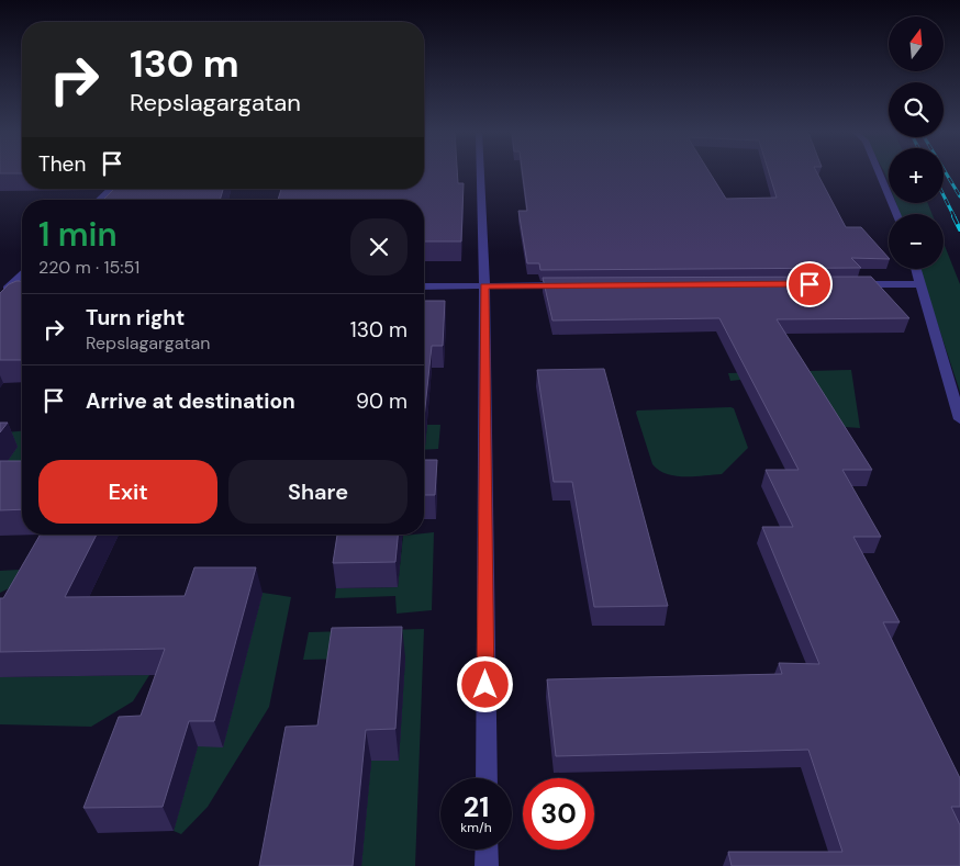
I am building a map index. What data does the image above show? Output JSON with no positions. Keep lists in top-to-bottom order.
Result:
{
  "north": "top",
  "page": {
    "map_buttons": ["+", "−"],
    "turn": ["130 m", "Repslagargatan"],
    "then": "Then",
    "heading": ["1 min", "220 m · 15:51"],
    "list": [
      {
        "name": "Turn right",
        "note": "Repslagargatan",
        "value": "130 m"
      },
      {
        "name": "Arrive at destination",
        "value": "90 m"
      }
    ],
    "buttons": ["Exit", "Share"],
    "speed": "21 km/h",
    "limit": "30"
  }
}
